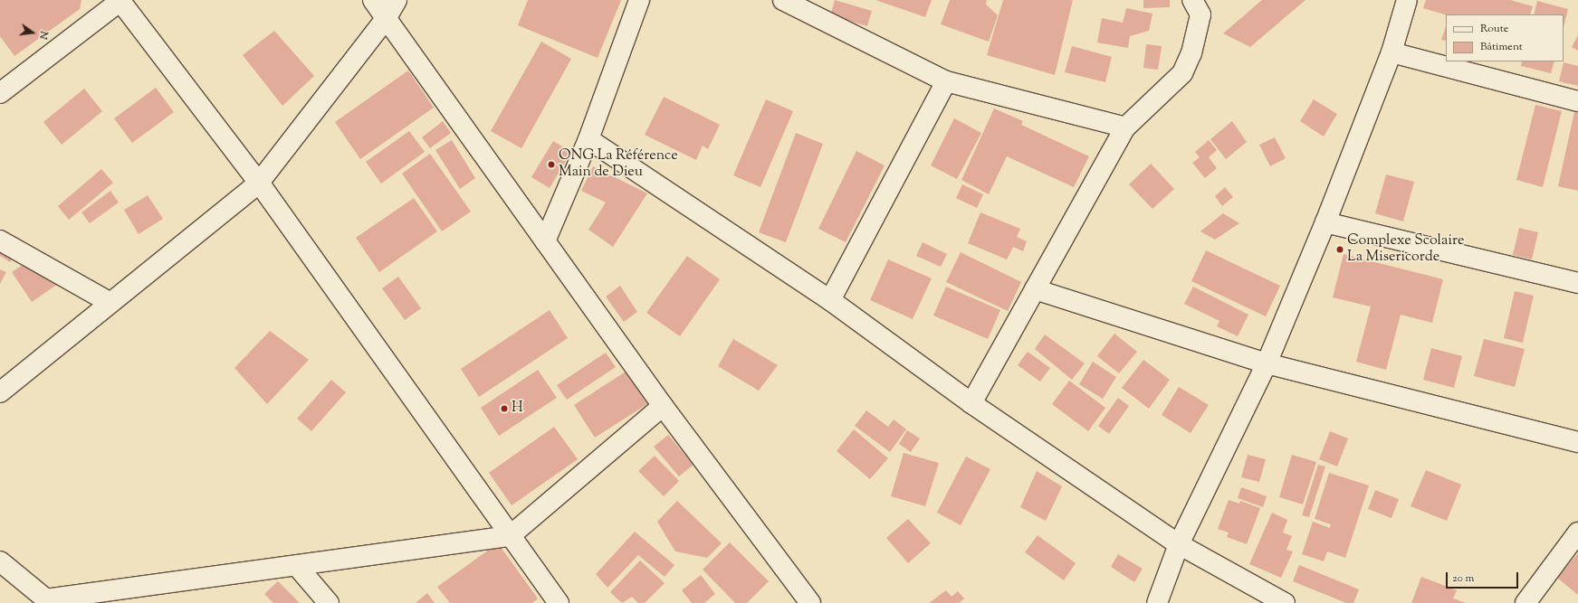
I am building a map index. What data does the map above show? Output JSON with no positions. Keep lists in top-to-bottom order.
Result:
{
  "places": ["ONG La Référence Main de Dieu", "Complexe Scolaire La Misericorde", "H"],
  "legend": ["Route", "Bâtiment"],
  "scale_bar": "20 m",
  "north": "right"
}
